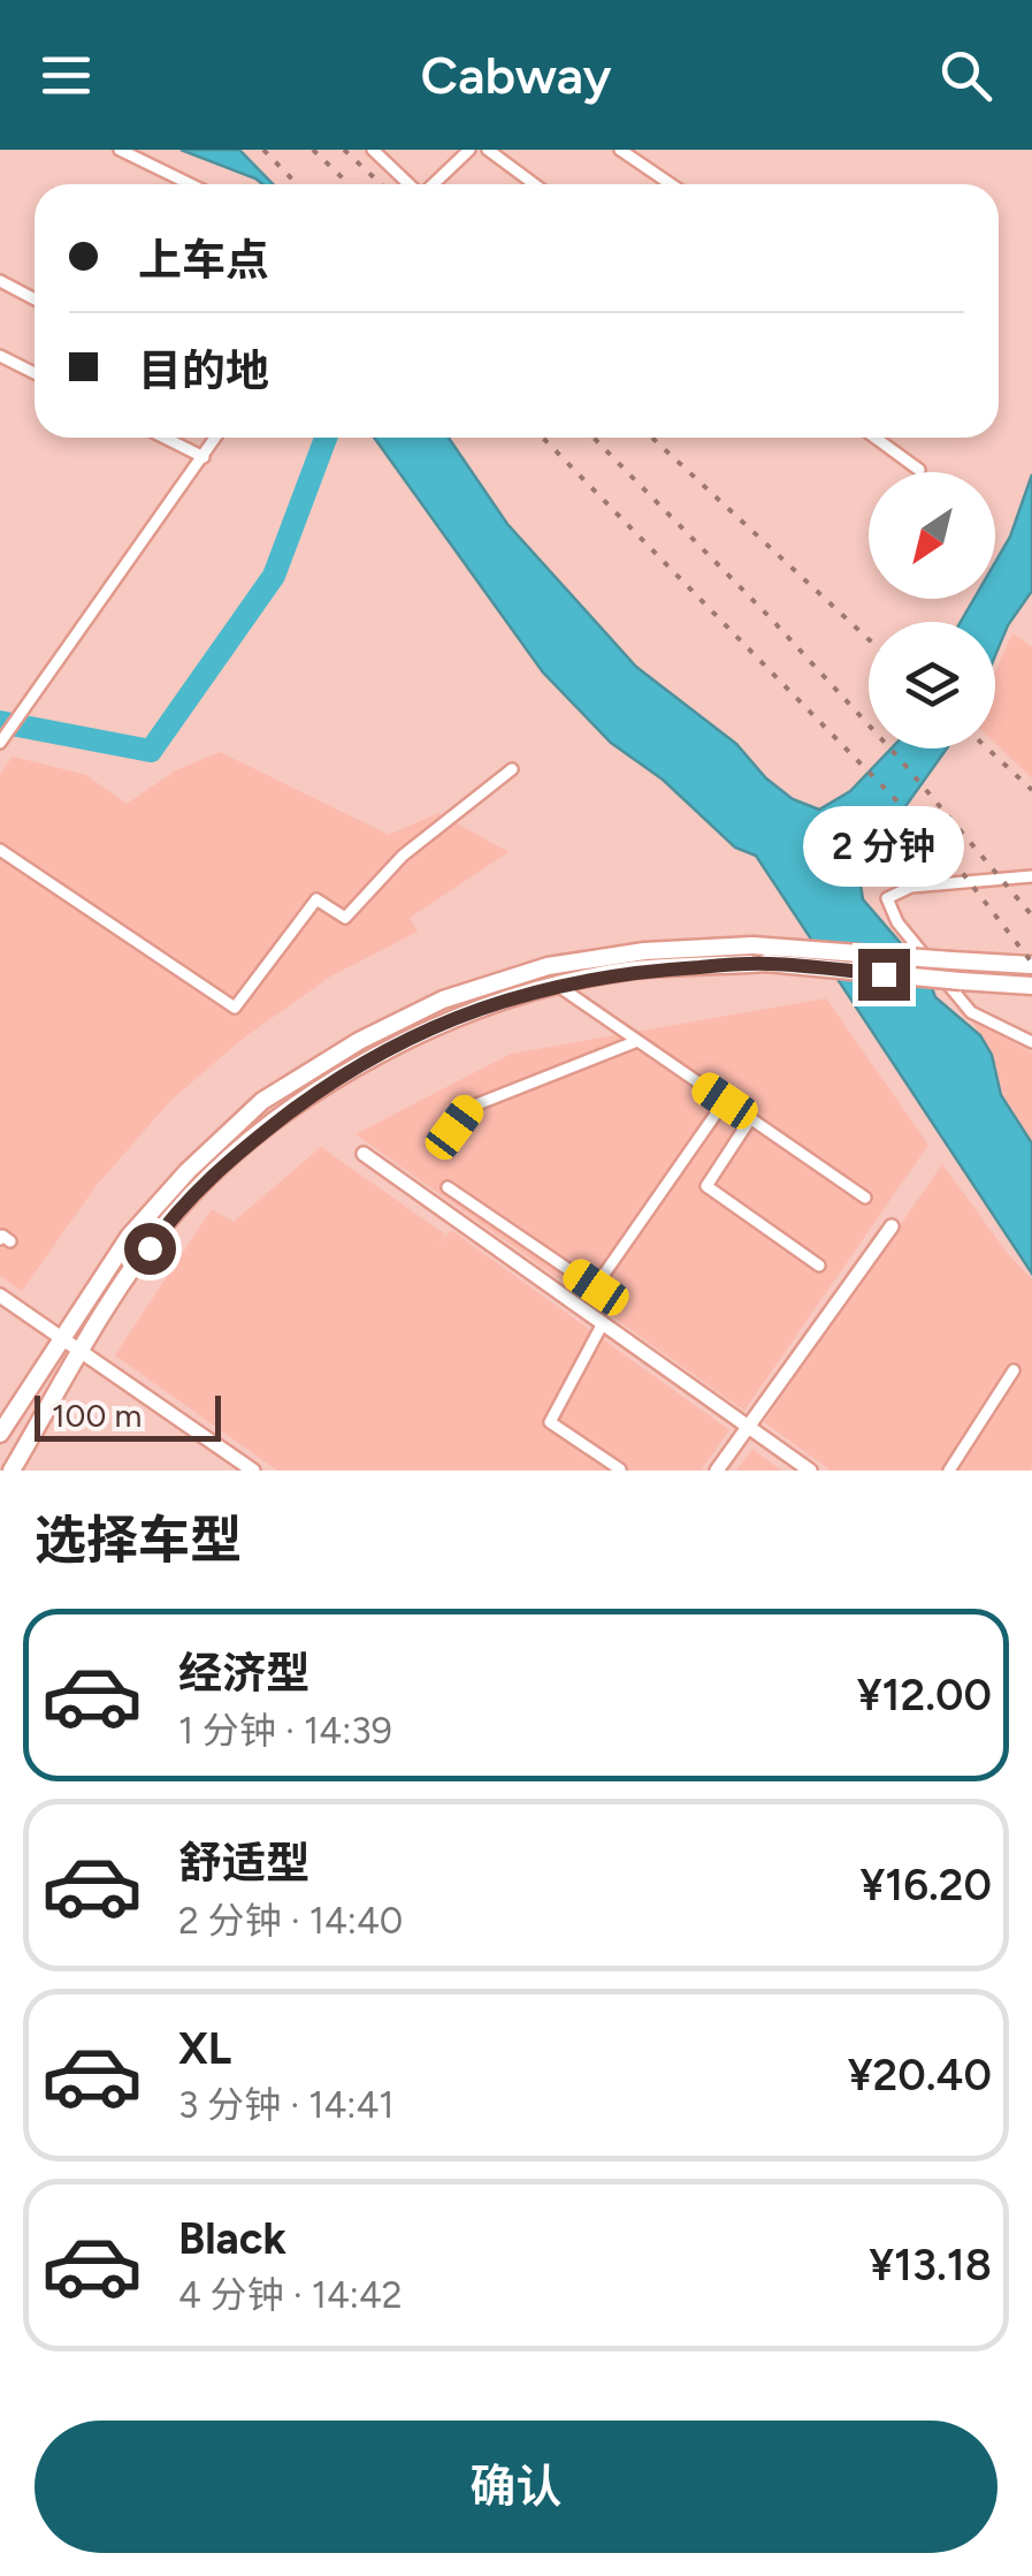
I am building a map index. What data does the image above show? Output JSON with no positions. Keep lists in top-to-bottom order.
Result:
{
  "scale_bar": "100 m",
  "north": "bottom left",
  "page": {
    "header": "Cabway",
    "banner": ["上车点", "目的地"],
    "bubble": "2 分钟",
    "scale": "100 m",
    "heading": "选择车型",
    "list": [
      {
        "name": "经济型",
        "note": "1 分钟 · 14:39",
        "value": "¥12.00"
      },
      {
        "name": "舒适型",
        "note": "2 分钟 · 14:40",
        "value": "¥16.20"
      },
      {
        "name": "XL",
        "note": "3 分钟 · 14:41",
        "value": "¥20.40"
      },
      {
        "name": "Black",
        "note": "4 分钟 · 14:42",
        "value": "¥13.18"
      }
    ],
    "buttons": "确认"
  }
}
